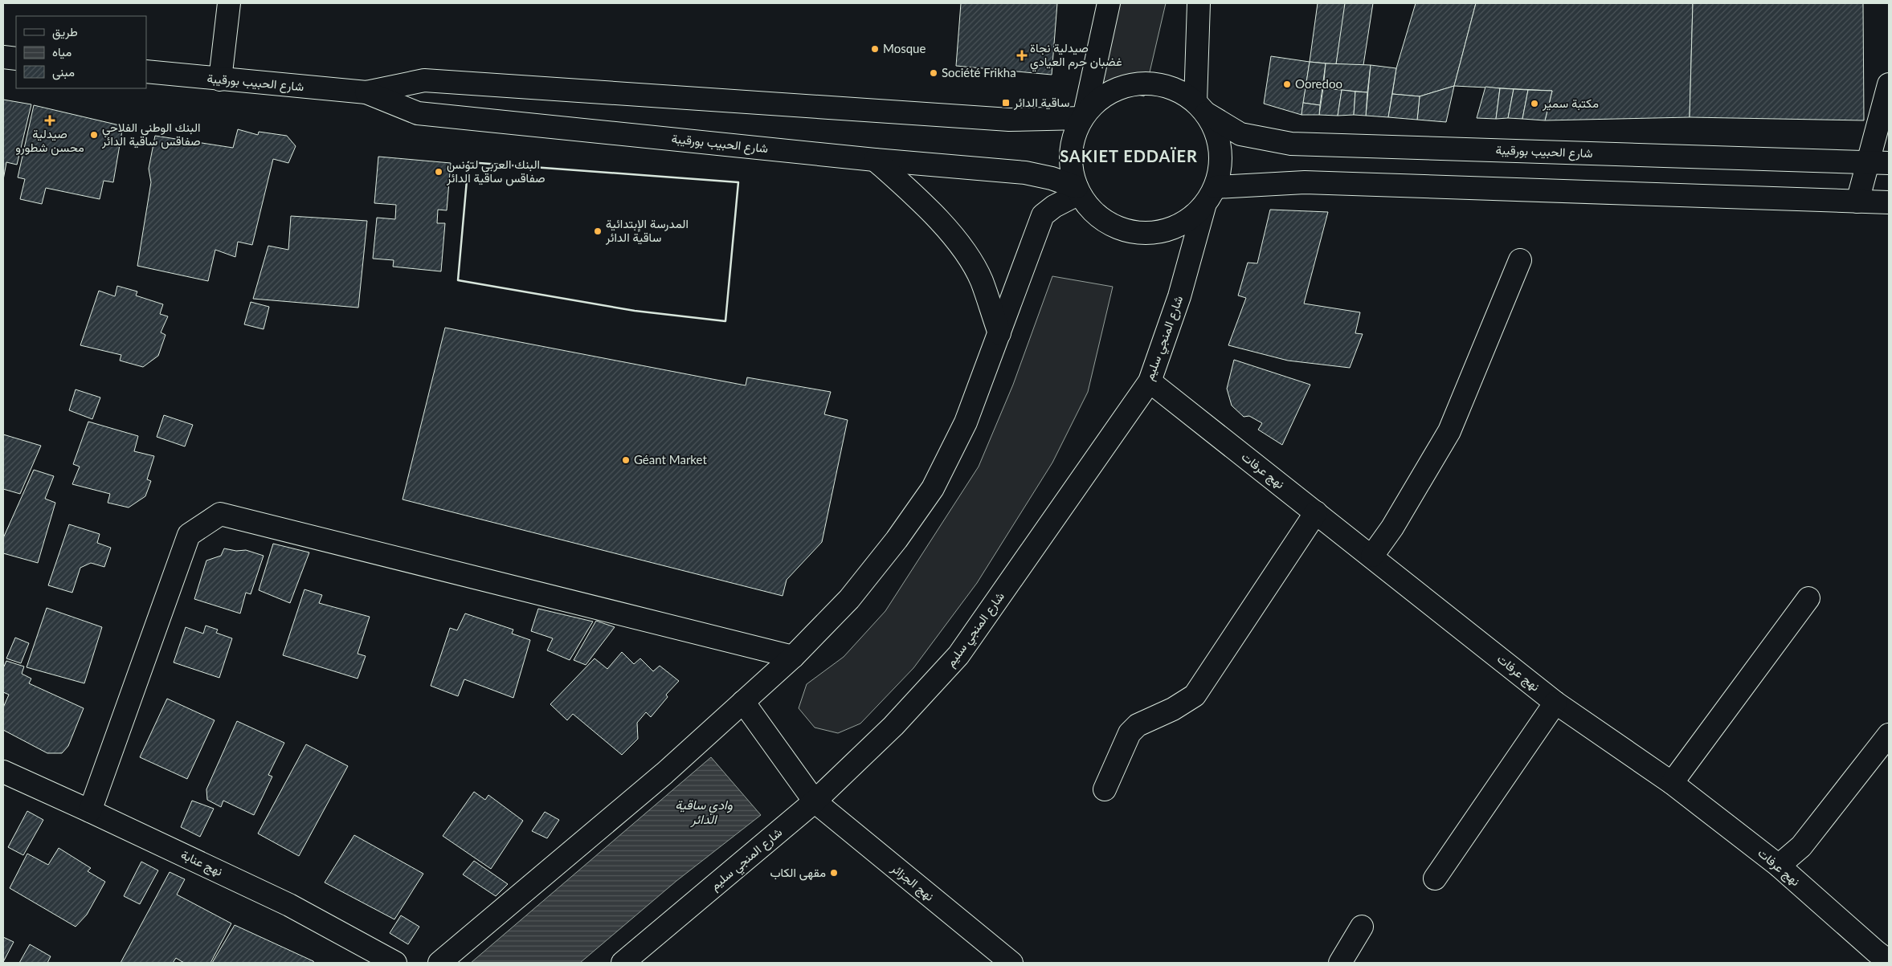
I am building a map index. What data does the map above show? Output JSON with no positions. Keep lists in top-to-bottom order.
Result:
{
  "streets": {
    "main road": [
      "شارع الحبيب بورقيبة",
      "شارع المنجي سليم",
      "نهج عرفات",
      "نهج عنابة",
      "نهج الجزائر"
    ]
  },
  "crossings": [
    ["شارع الحبيب بورقيبة", "شارع المنجي سليم"],
    ["شارع المنجي سليم", "نهج عرفات"],
    ["شارع المنجي سليم", "نهج الجزائر"]
  ],
  "districts": ["SAKIET EDDAÏER"],
  "water": ["وادي ساقية الدائر"],
  "places": {
    "other": [
      "Mosque",
      "Société Frikha",
      "Ooredoo",
      "مكتبة سمير",
      "البنك الوطني الفلاحي صفاقس ساقية الدائر",
      "البنك العربي لتونس صفاقس ساقية الدائر",
      "المدرسة الإبتدائية ساقية الدائر",
      "Géant Market",
      "مقهى الكاب"
    ],
    "health": ["صيدلية نجاة غضبان حرم العيادي", "صيدلية محسن شطورو"],
    "transit": ["ساقية الدائر"]
  },
  "legend": ["طريق", "مياه", "مبنى"]
}
